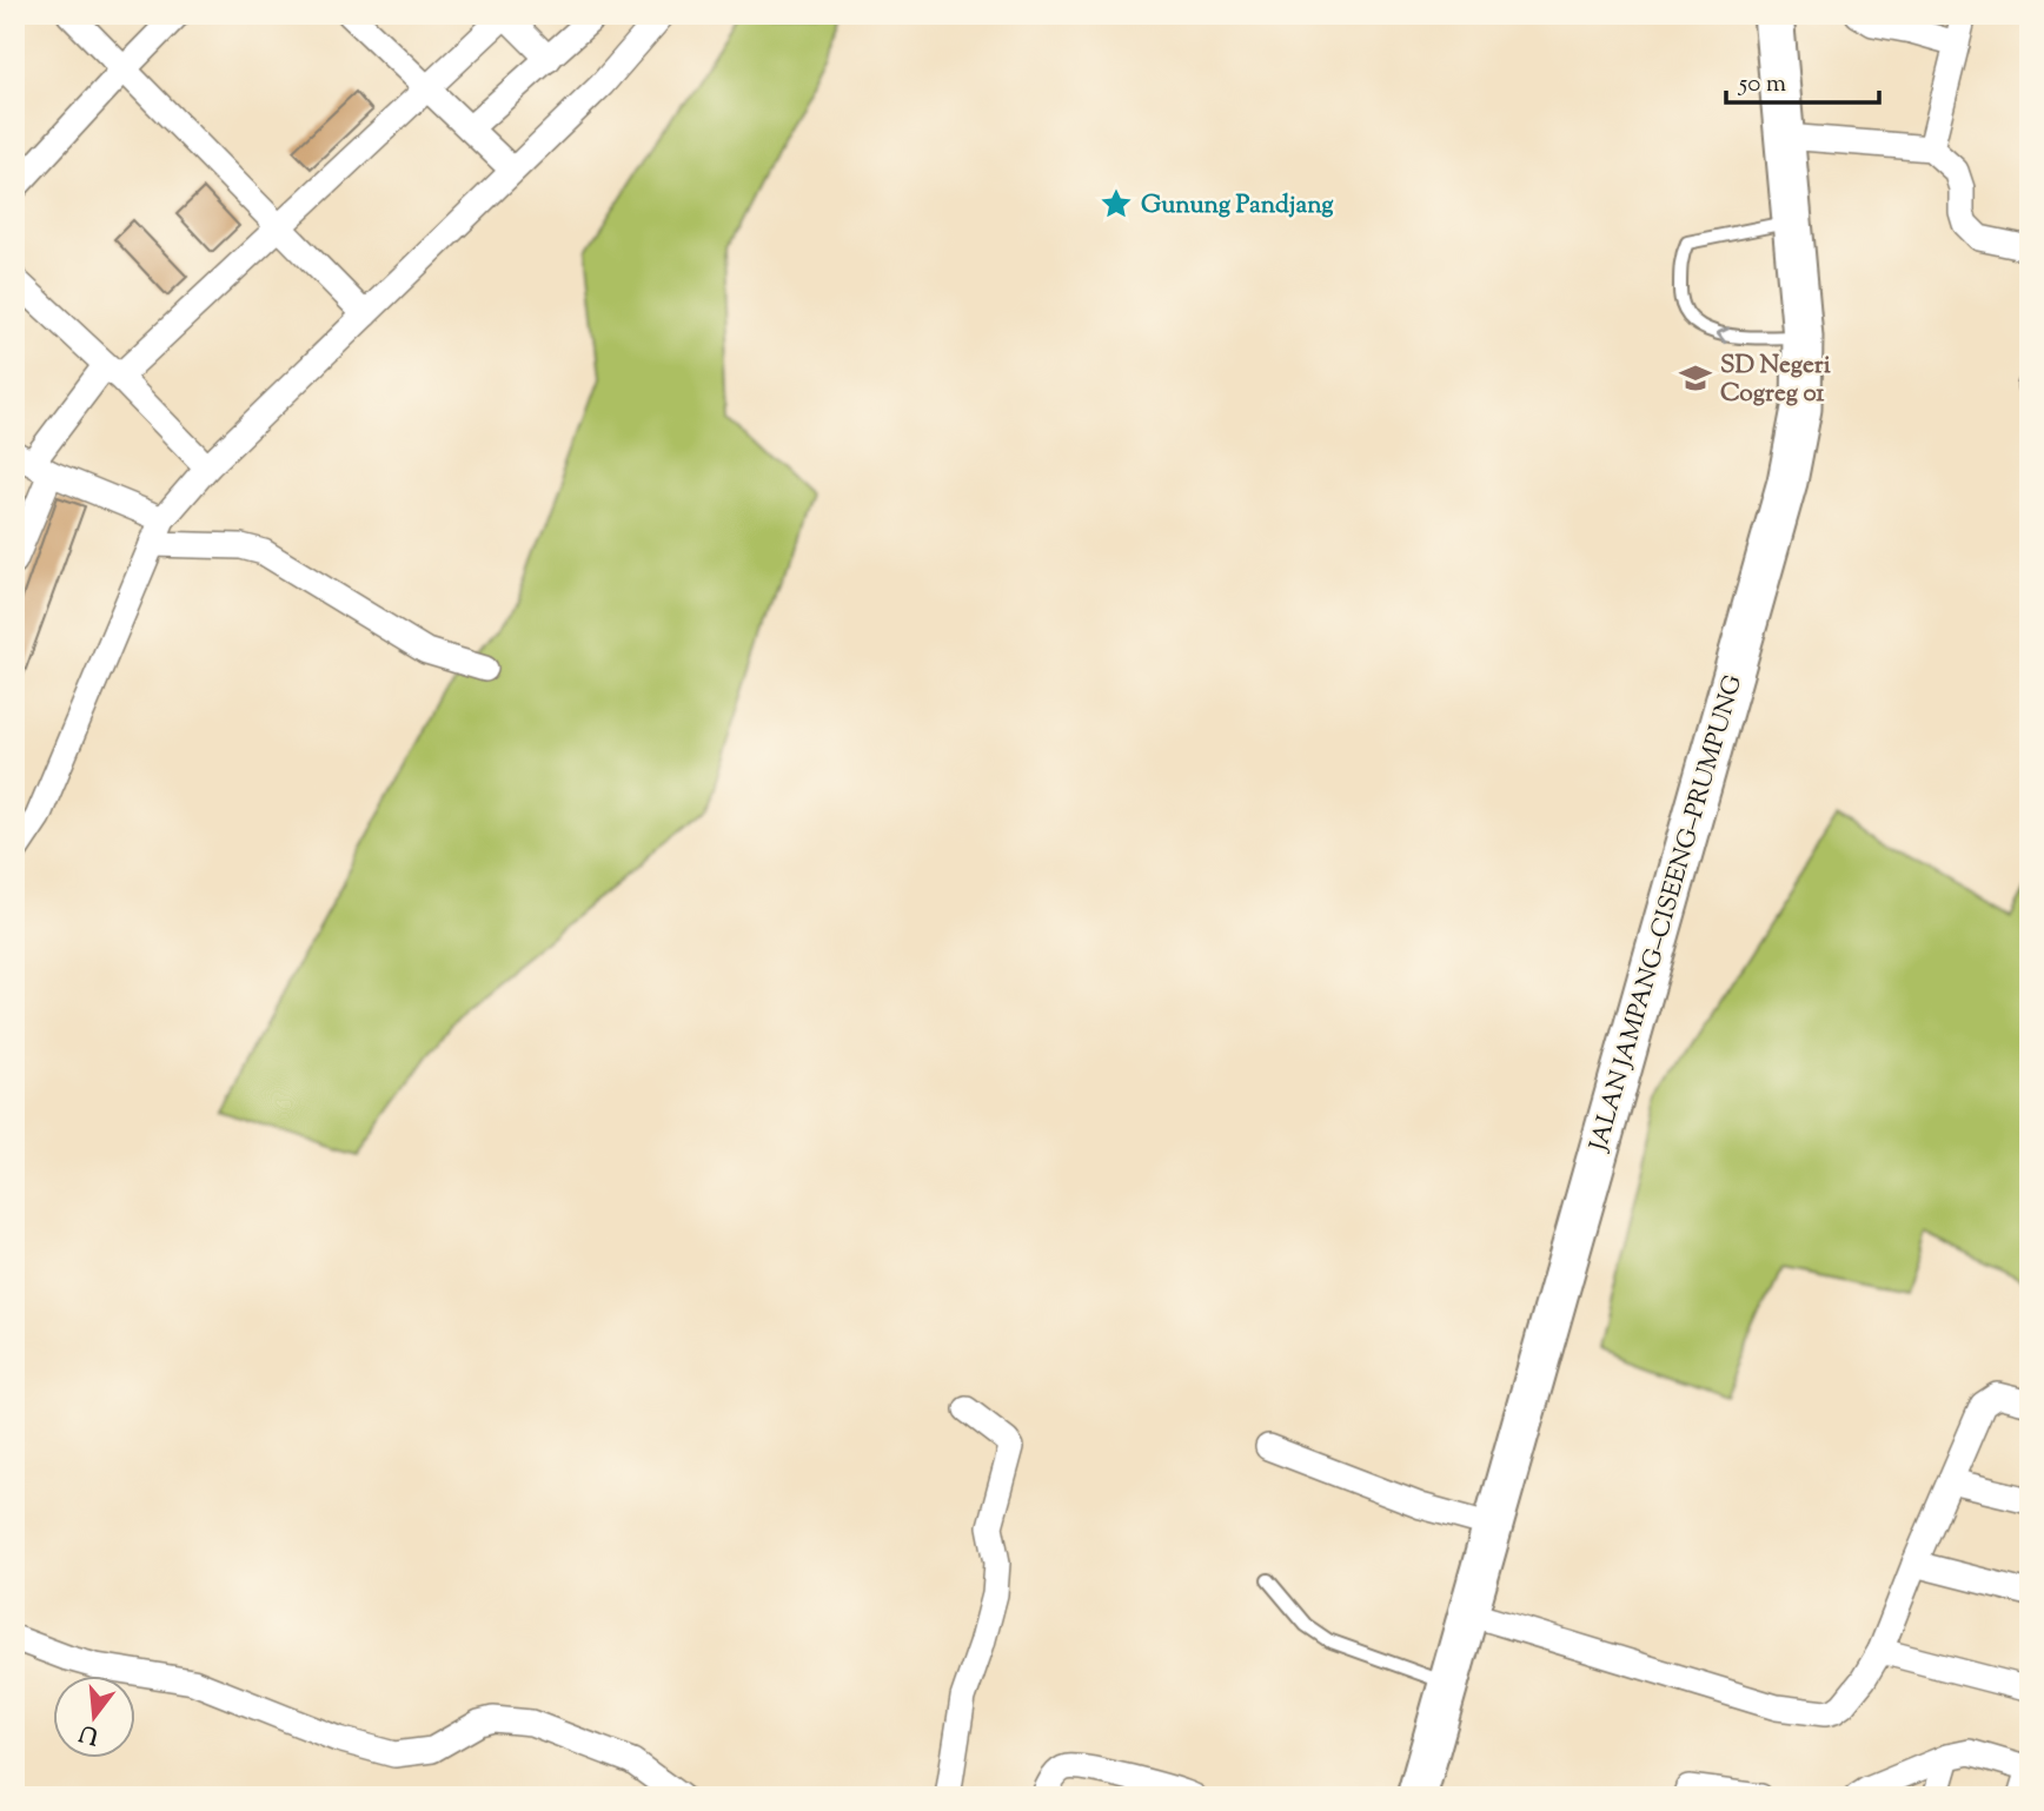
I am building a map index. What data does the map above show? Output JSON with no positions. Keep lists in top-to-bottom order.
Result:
{
  "streets": {
    "main road": ["JALAN JAMPANG–CISEENG–PRUMPUNG"]
  },
  "places": {
    "place": ["Gunung Pandjang"],
    "school or university": ["SD Negeri Cogreg 01"]
  },
  "scale_bar": "50 m",
  "north": "bottom"
}
